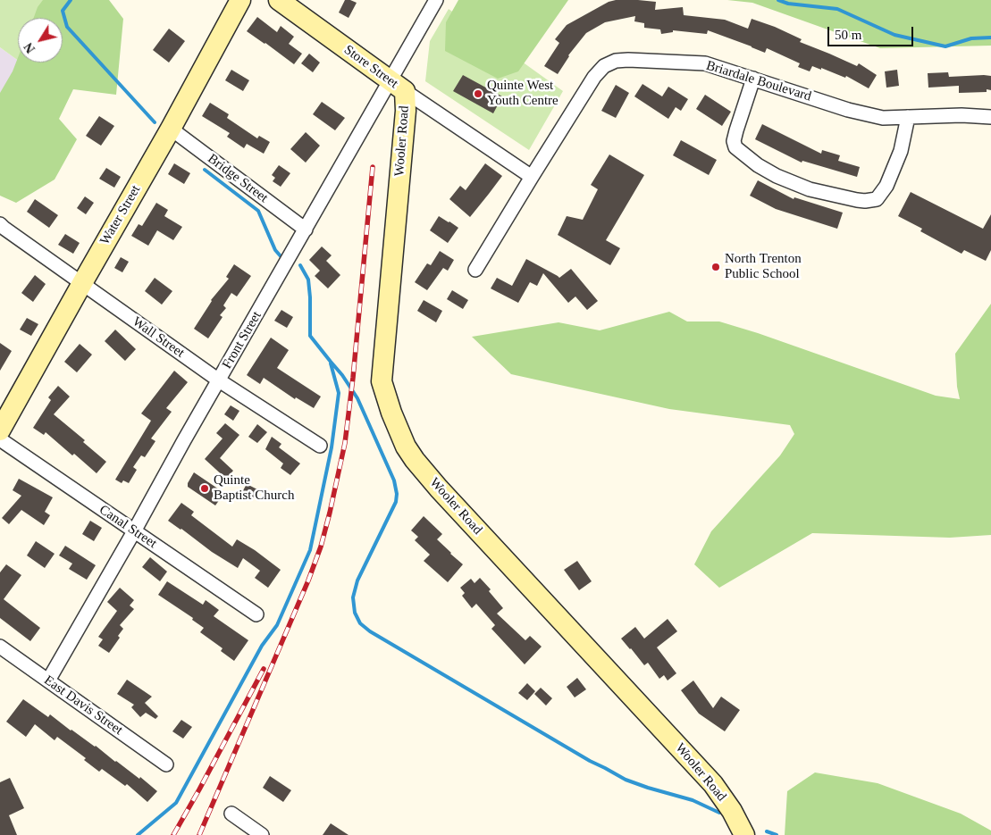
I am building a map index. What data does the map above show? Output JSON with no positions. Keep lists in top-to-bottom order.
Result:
{
  "streets": {
    "street": [
      "Store Street",
      "Briardale Boulevard",
      "Wooler Road",
      "Bridge Street",
      "Water Street",
      "Wall Street",
      "Front Street",
      "Canal Street",
      "East Davis Street"
    ]
  },
  "crossings": [
    ["Store Street", "Briardale Boulevard"],
    ["Store Street", "Wooler Road"],
    ["Store Street", "Front Street"],
    ["Wooler Road", "Front Street"],
    ["Bridge Street", "Water Street"],
    ["Bridge Street", "Front Street"],
    ["Water Street", "Wall Street"],
    ["Wall Street", "Front Street"],
    ["Front Street", "Canal Street"],
    ["Front Street", "East Davis Street"]
  ],
  "places": ["Quinte West Youth Centre", "North Trenton Public School", "Quinte Baptist Church"],
  "scale_bar": "50 m",
  "north": "bottom left"
}
